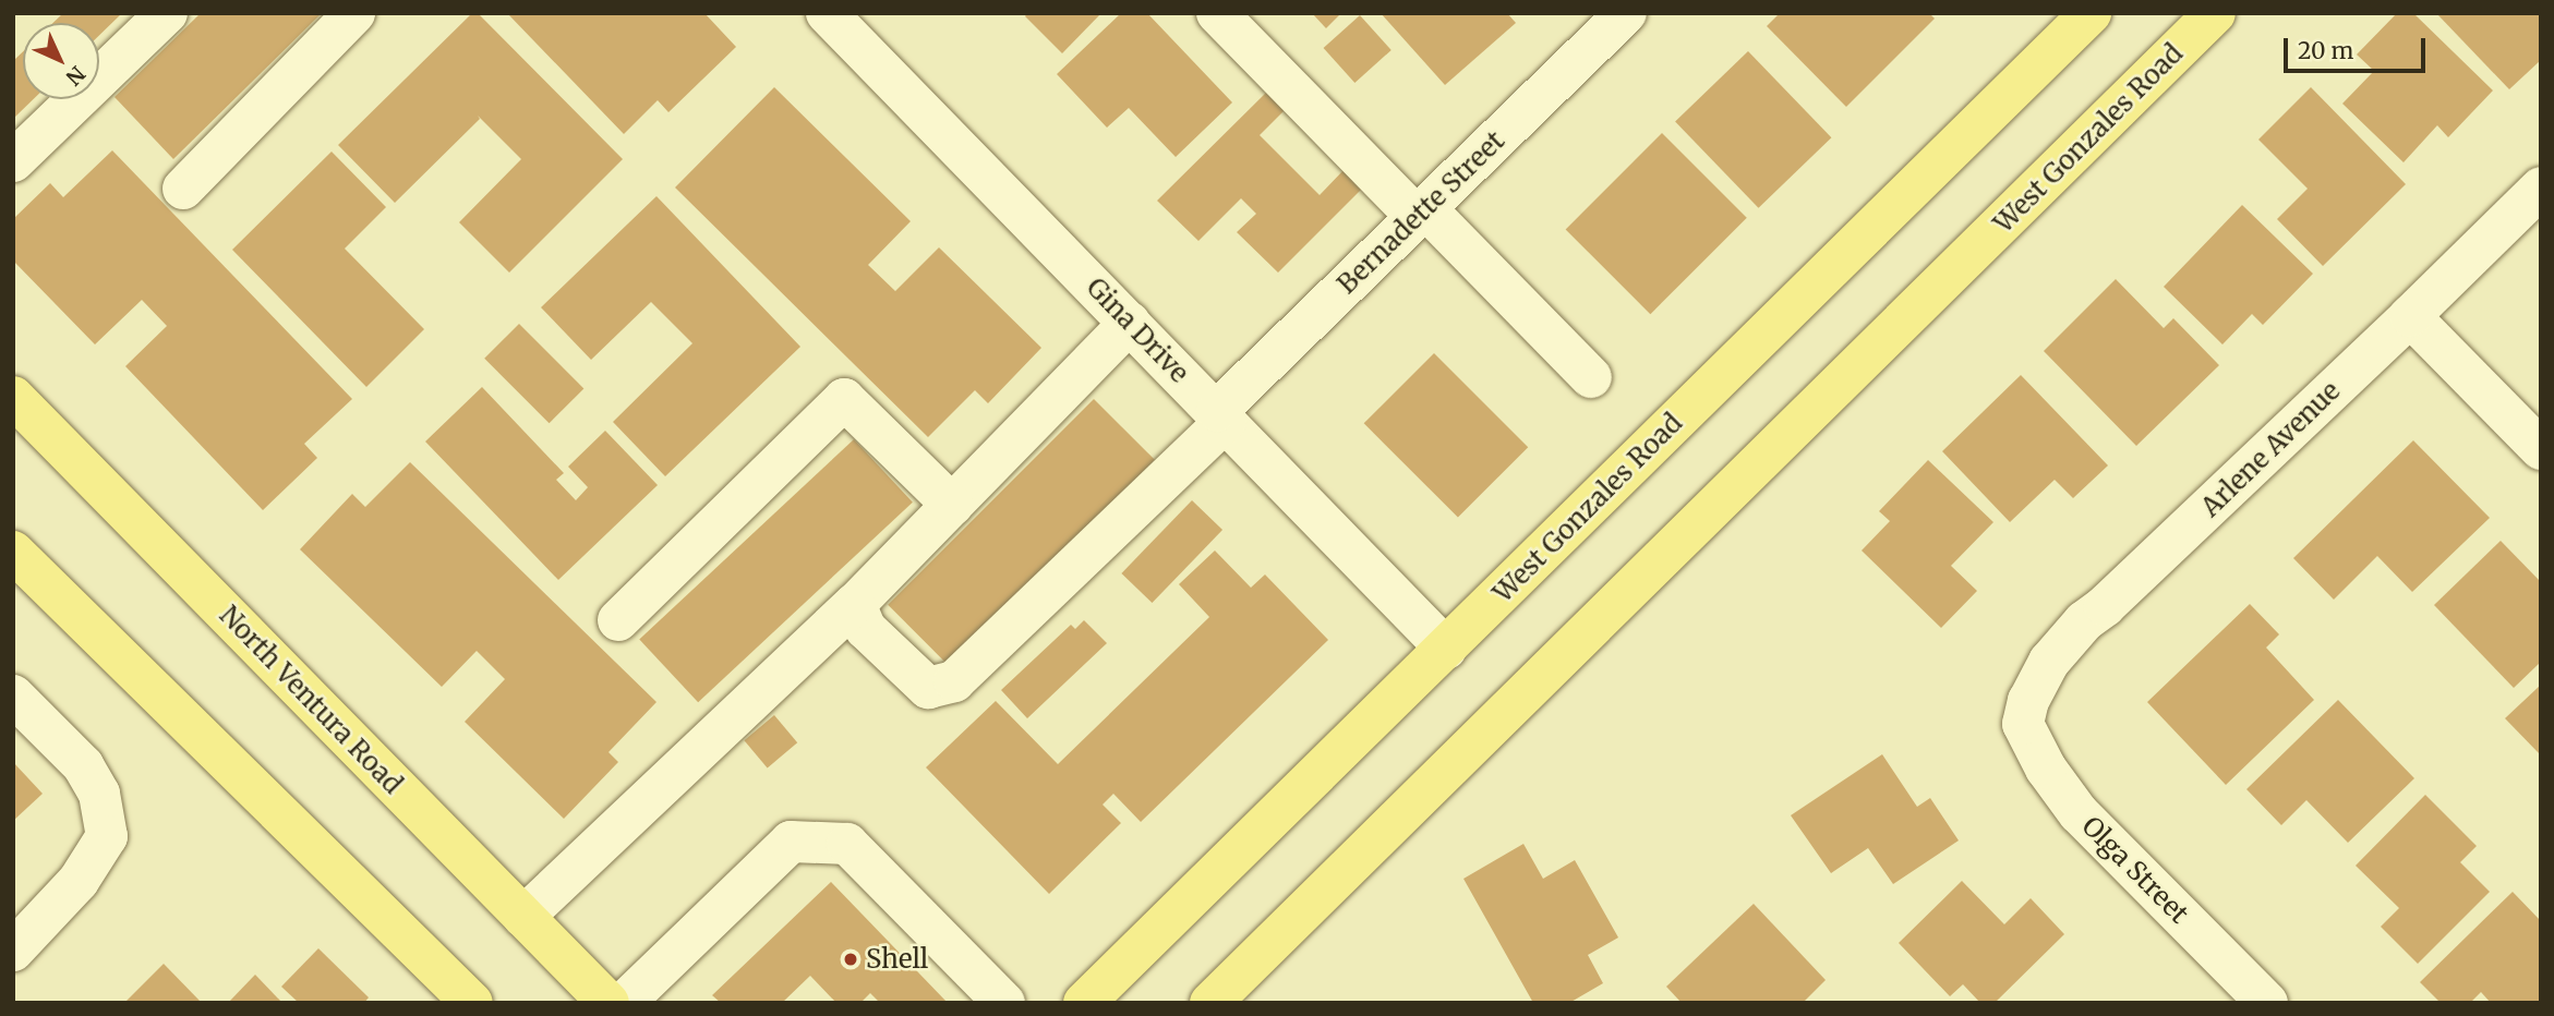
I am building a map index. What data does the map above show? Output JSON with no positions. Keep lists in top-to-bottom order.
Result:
{
  "streets": {
    "main road": ["West Gonzales Road", "North Ventura Road"],
    "street": [
      "Bernadette Street",
      "Gina Drive",
      "Arlene Avenue",
      "Olga Street"
    ]
  },
  "crossings": [
    ["West Gonzales Road", "Gina Drive"],
    ["Bernadette Street", "Gina Drive"],
    ["Arlene Avenue", "Olga Street"]
  ],
  "places": ["Shell"],
  "scale_bar": "20 m",
  "north": "bottom right"
}
